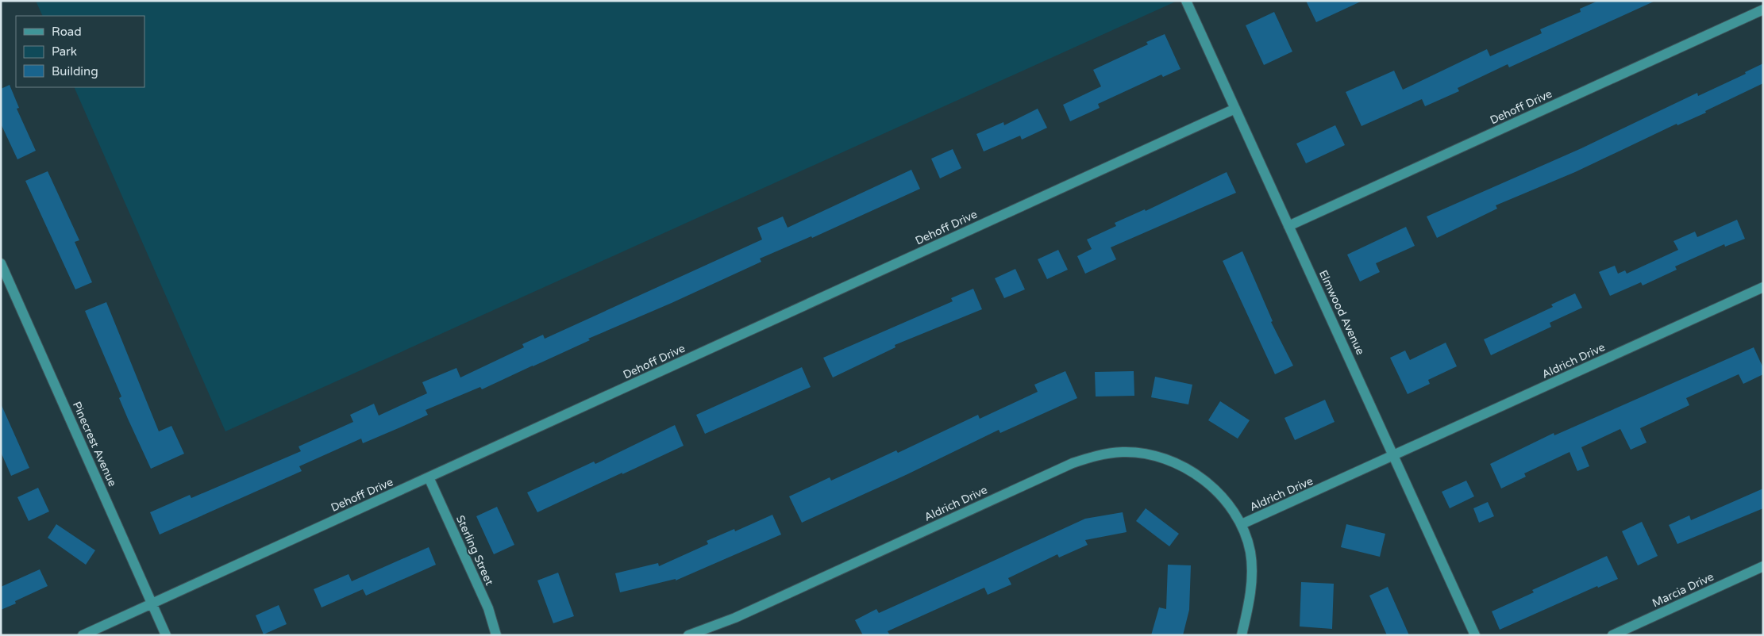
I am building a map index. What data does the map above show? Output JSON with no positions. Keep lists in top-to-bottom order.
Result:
{
  "streets": {
    "street": [
      "Dehoff Drive",
      "Elmwood Avenue",
      "Aldrich Drive",
      "Pinecrest Avenue",
      "Sterling Street",
      "Marcia Drive"
    ]
  },
  "crossings": [
    ["Dehoff Drive", "Elmwood Avenue"],
    ["Dehoff Drive", "Pinecrest Avenue"],
    ["Dehoff Drive", "Sterling Street"],
    ["Elmwood Avenue", "Aldrich Drive"]
  ],
  "legend": ["Road", "Park", "Building"]
}
